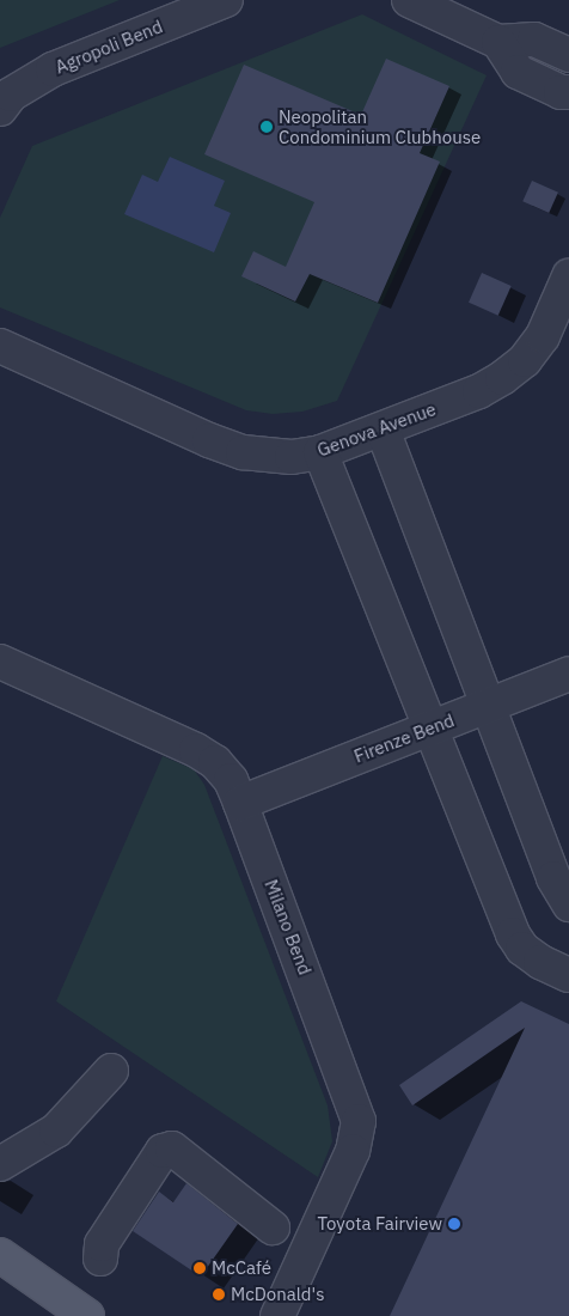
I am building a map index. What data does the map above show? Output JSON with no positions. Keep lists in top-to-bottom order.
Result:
{
  "streets": {
    "street": [
      "Agropoli Bend",
      "Genova Avenue",
      "Firenze Bend",
      "Milano Bend"
    ]
  },
  "crossings": [
    ["Firenze Bend", "Milano Bend"]
  ],
  "places": [
    "Neopolitan Condominium Clubhouse",
    "Toyota Fairview",
    "McCafé",
    "McDonald's"
  ]
}
